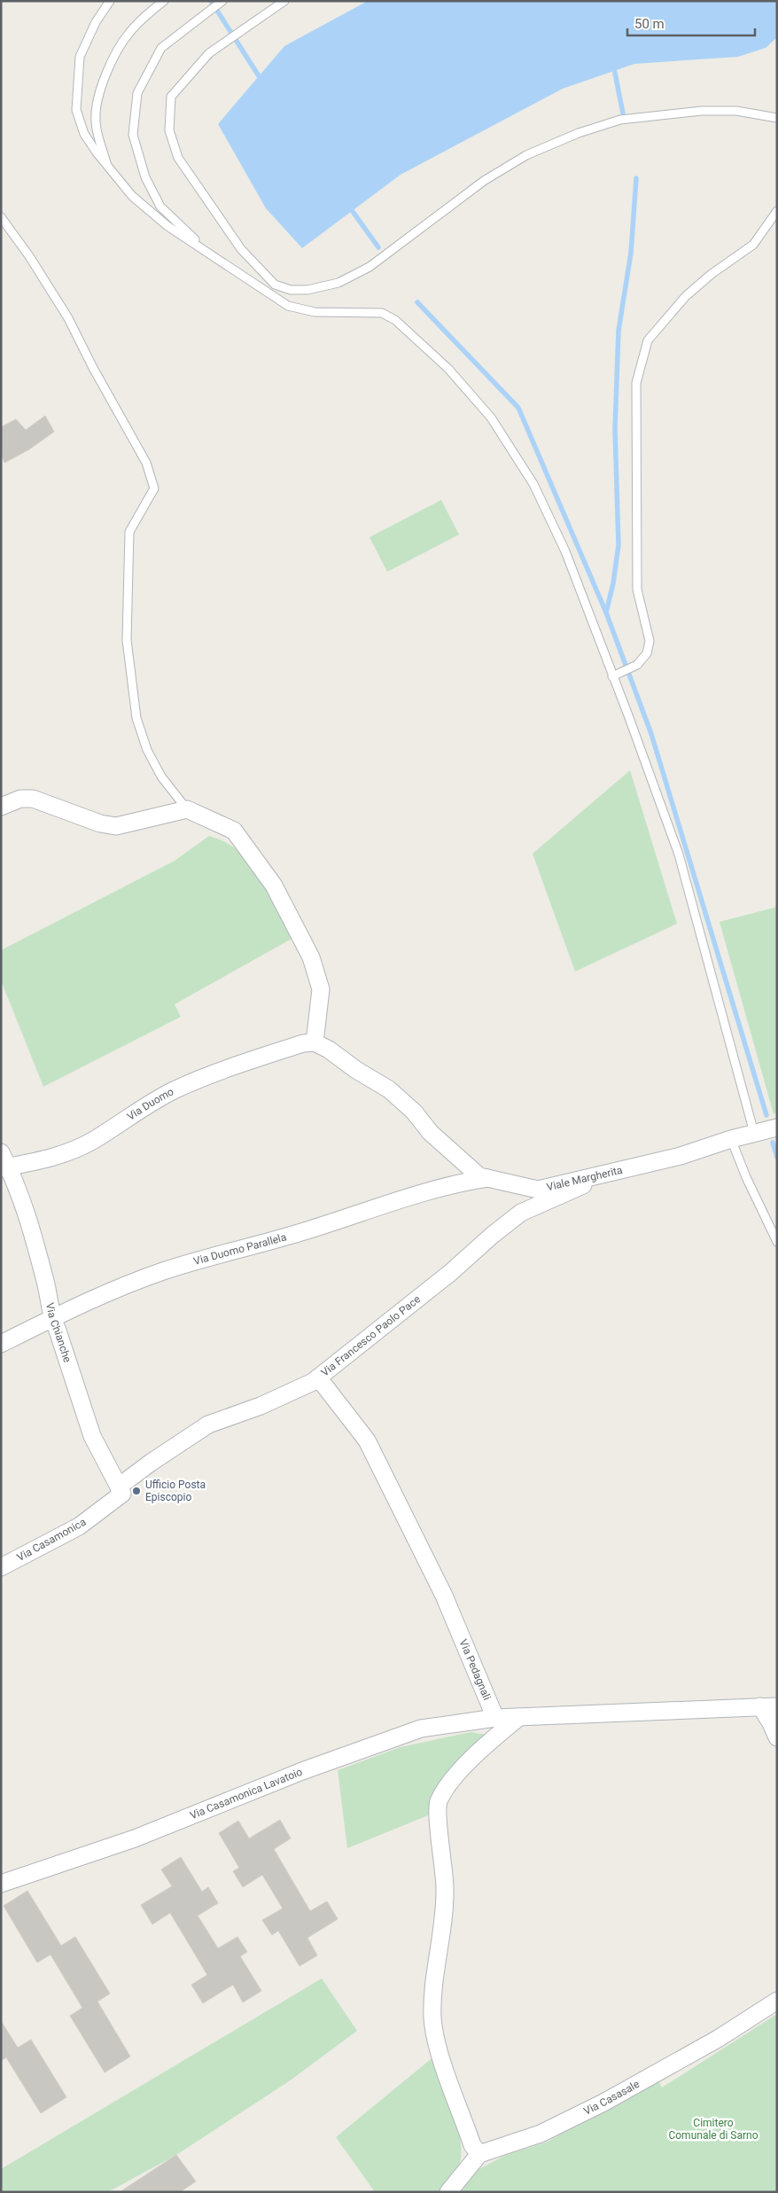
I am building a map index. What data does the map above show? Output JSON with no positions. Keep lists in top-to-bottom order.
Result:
{
  "streets": {
    "street": [
      "Via Duomo",
      "Viale Margherita",
      "Via Duomo Parallela",
      "Via Chianche",
      "Via Francesco Paolo Pace",
      "Via Casamonica",
      "Via Pedagnali",
      "Via Casamonica Lavatoio",
      "Via Casasale"
    ]
  },
  "crossings": [
    ["Via Duomo", "Viale Margherita"],
    ["Via Duomo", "Via Chianche"],
    ["Viale Margherita", "Via Duomo Parallela"],
    ["Viale Margherita", "Via Francesco Paolo Pace"],
    ["Via Duomo Parallela", "Via Chianche"],
    ["Via Chianche", "Via Francesco Paolo Pace"],
    ["Via Chianche", "Via Casamonica"],
    ["Via Francesco Paolo Pace", "Via Casamonica"],
    ["Via Francesco Paolo Pace", "Via Pedagnali"],
    ["Via Pedagnali", "Via Casamonica Lavatoio"]
  ],
  "parks": ["Cimitero Comunale di Sarno"],
  "places": ["Ufficio Posta Episcopio"],
  "scale_bar": "50 m"
}
